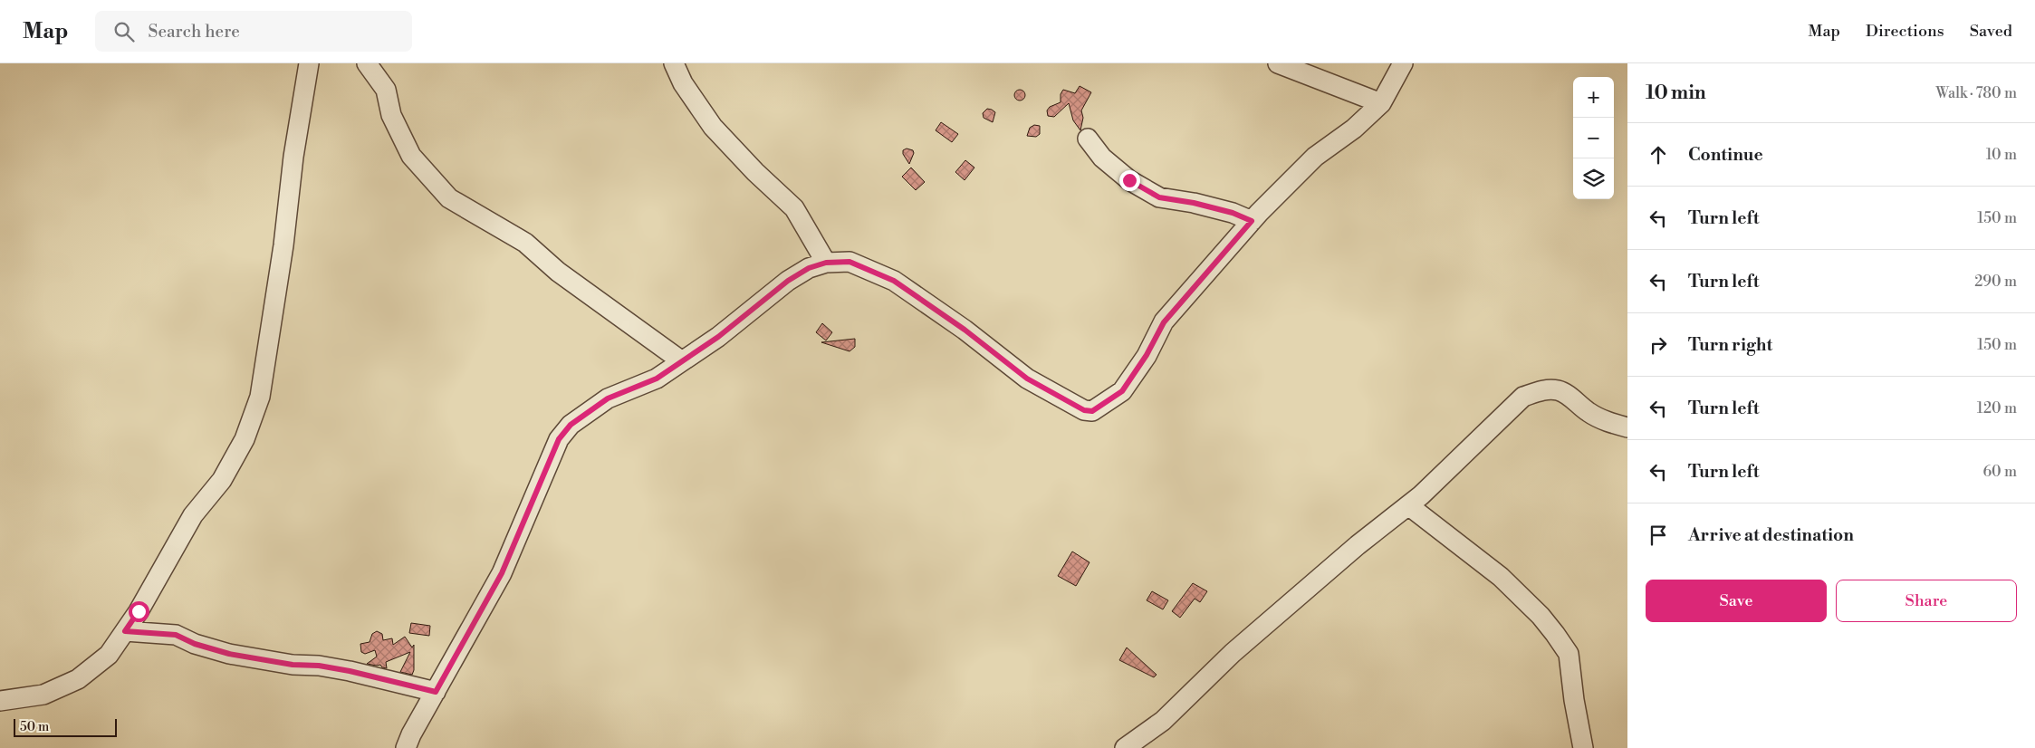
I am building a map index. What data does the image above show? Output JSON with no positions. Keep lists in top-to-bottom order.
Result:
{
  "scale_bar": "50 m",
  "page": {
    "header": "Map",
    "search": "Search here",
    "nav": ["Map", "Directions", "Saved"],
    "heading": ["10 min", "Walk · 780 m"],
    "map_buttons": ["+", "−"],
    "list": [
      ["Continue", "10 m"],
      ["Turn left", "150 m"],
      ["Turn left", "290 m"],
      ["Turn right", "150 m"],
      ["Turn left", "120 m"],
      ["Turn left", "60 m"],
      "Arrive at destination"
    ],
    "buttons": ["Save", "Share"],
    "scale": "50 m"
  }
}
